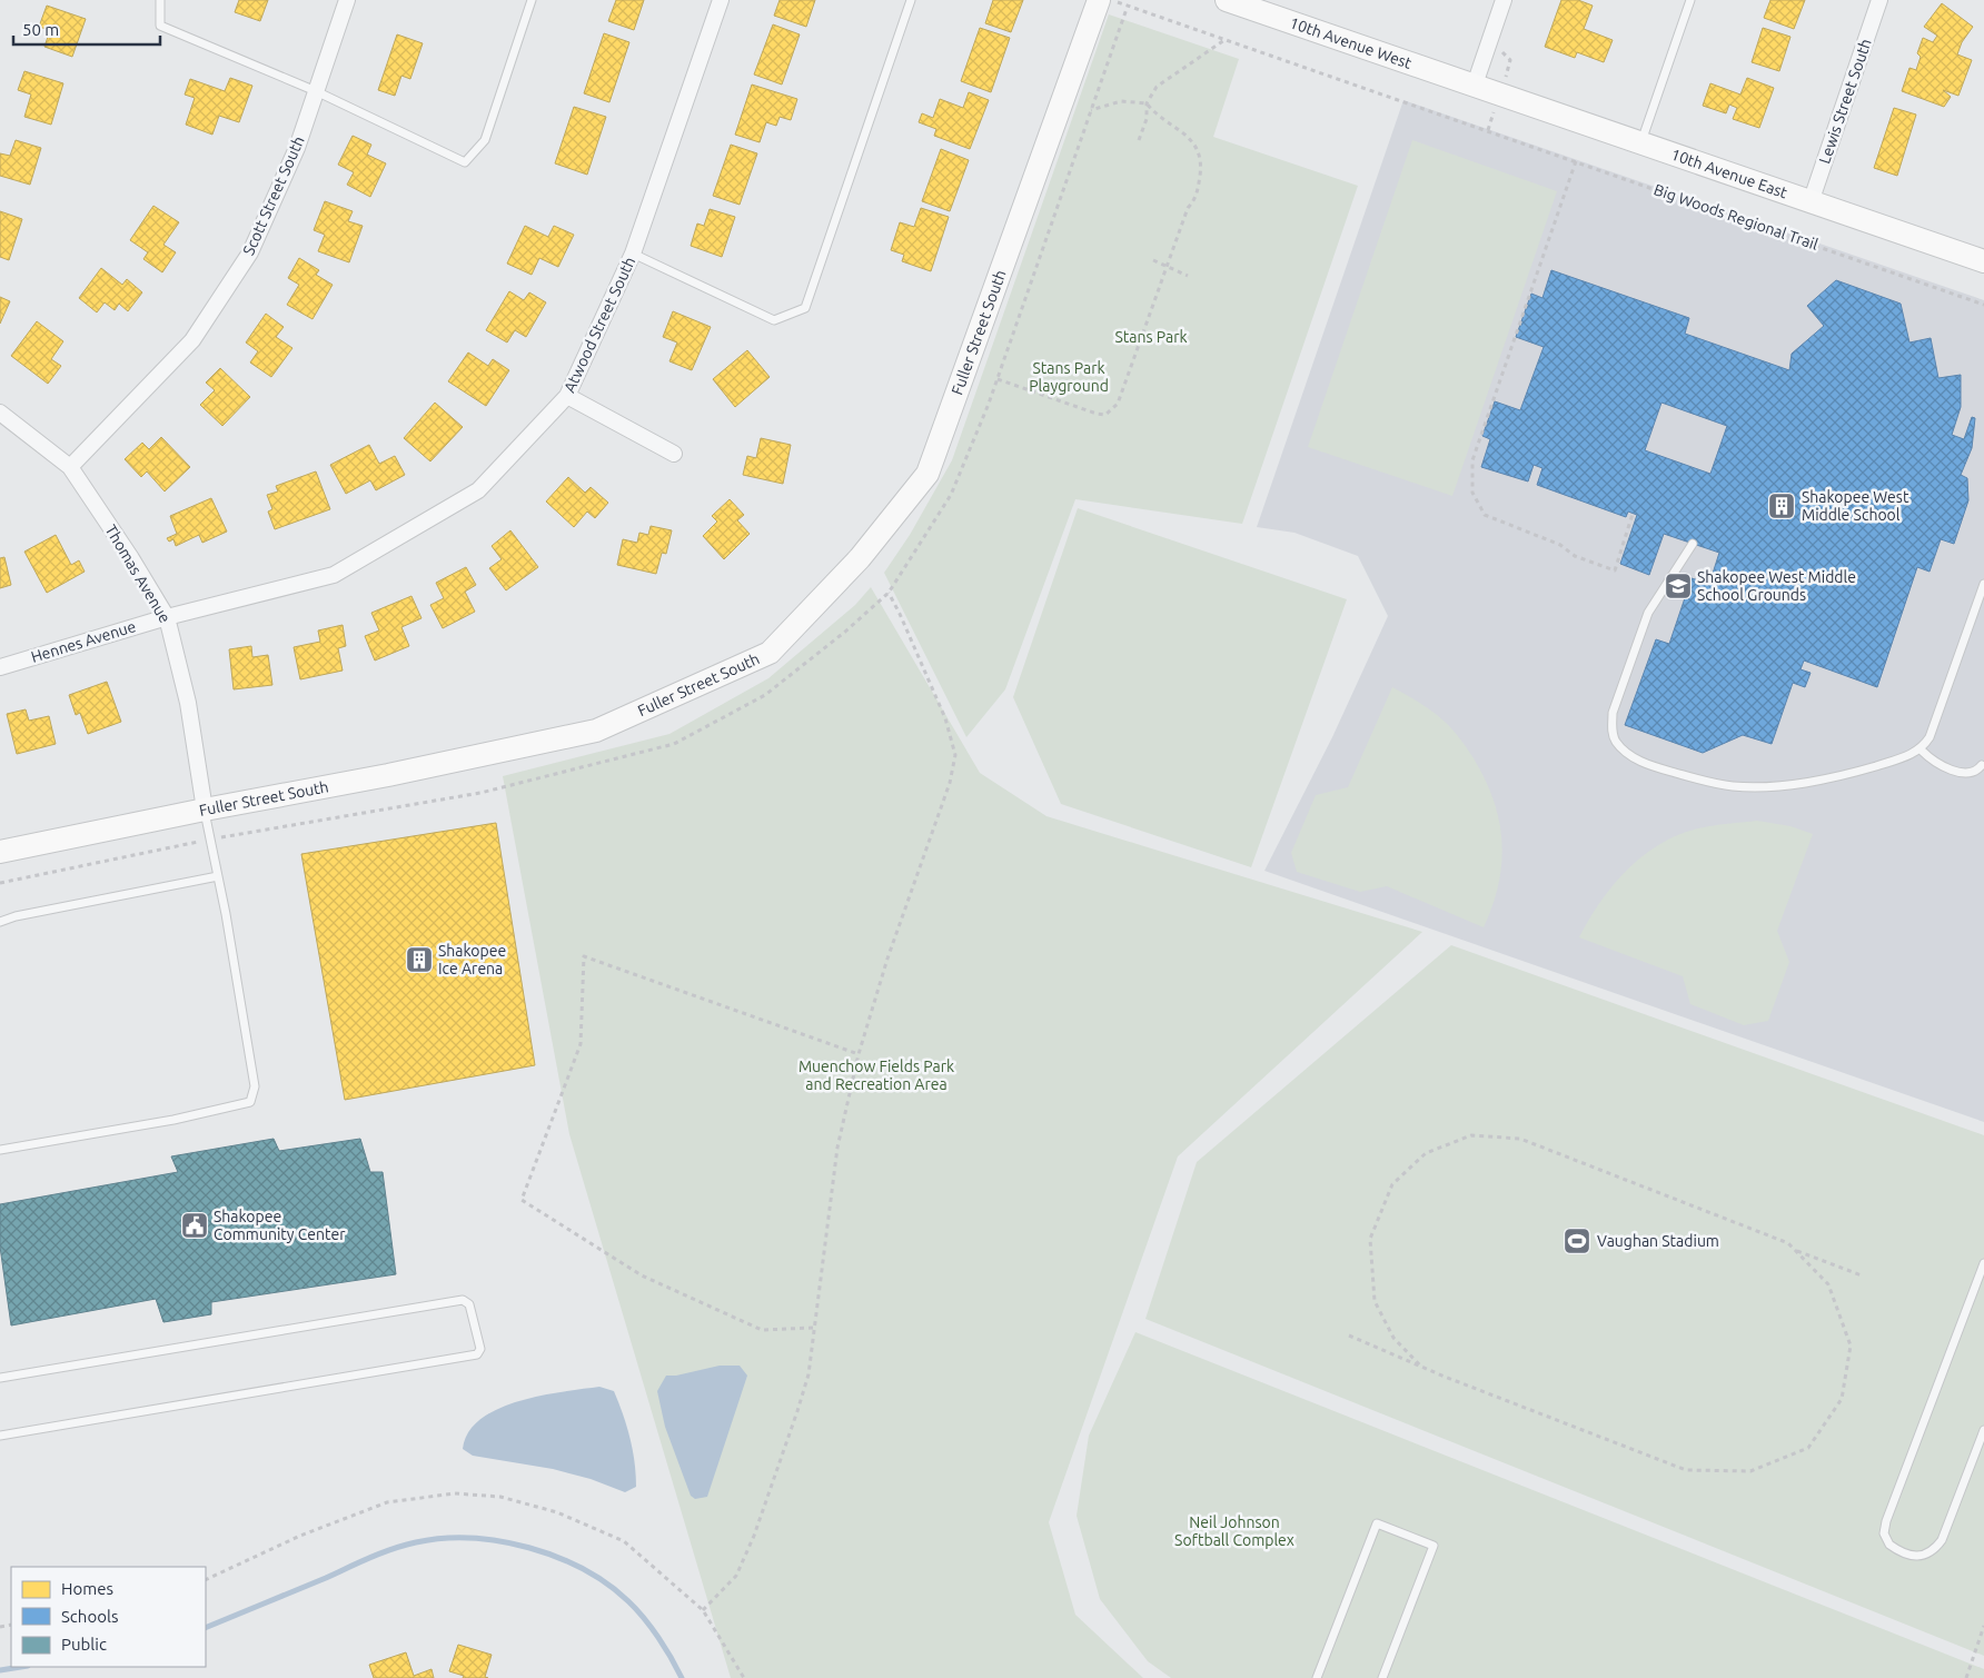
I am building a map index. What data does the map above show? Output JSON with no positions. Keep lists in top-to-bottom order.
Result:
{
  "streets": {
    "street": [
      "10th Avenue West",
      "Lewis Street South",
      "10th Avenue East",
      "Scott Street South",
      "Atwood Street South",
      "Fuller Street South",
      "Thomas Avenue",
      "Hennes Avenue"
    ],
    "path": ["Big Woods Regional Trail"]
  },
  "crossings": [
    ["10th Avenue West", "10th Avenue East"],
    ["Lewis Street South", "10th Avenue East"],
    ["Scott Street South", "Thomas Avenue"],
    ["Atwood Street South", "Thomas Avenue"],
    ["Atwood Street South", "Hennes Avenue"],
    ["Fuller Street South", "Thomas Avenue"],
    ["Thomas Avenue", "Hennes Avenue"]
  ],
  "parks": [
    "Stans Park",
    "Stans Park Playground",
    "Muenchow Fields Park and Recreation Area",
    "Neil Johnson Softball Complex"
  ],
  "places": {
    "building": ["Shakopee West Middle School", "Shakopee Ice Arena"],
    "school or university": ["Shakopee West Middle School Grounds"],
    "public building": ["Shakopee Community Center"],
    "sports": ["Vaughan Stadium"]
  },
  "legend": ["Homes", "Schools", "Public"],
  "scale_bar": "50 m"
}
